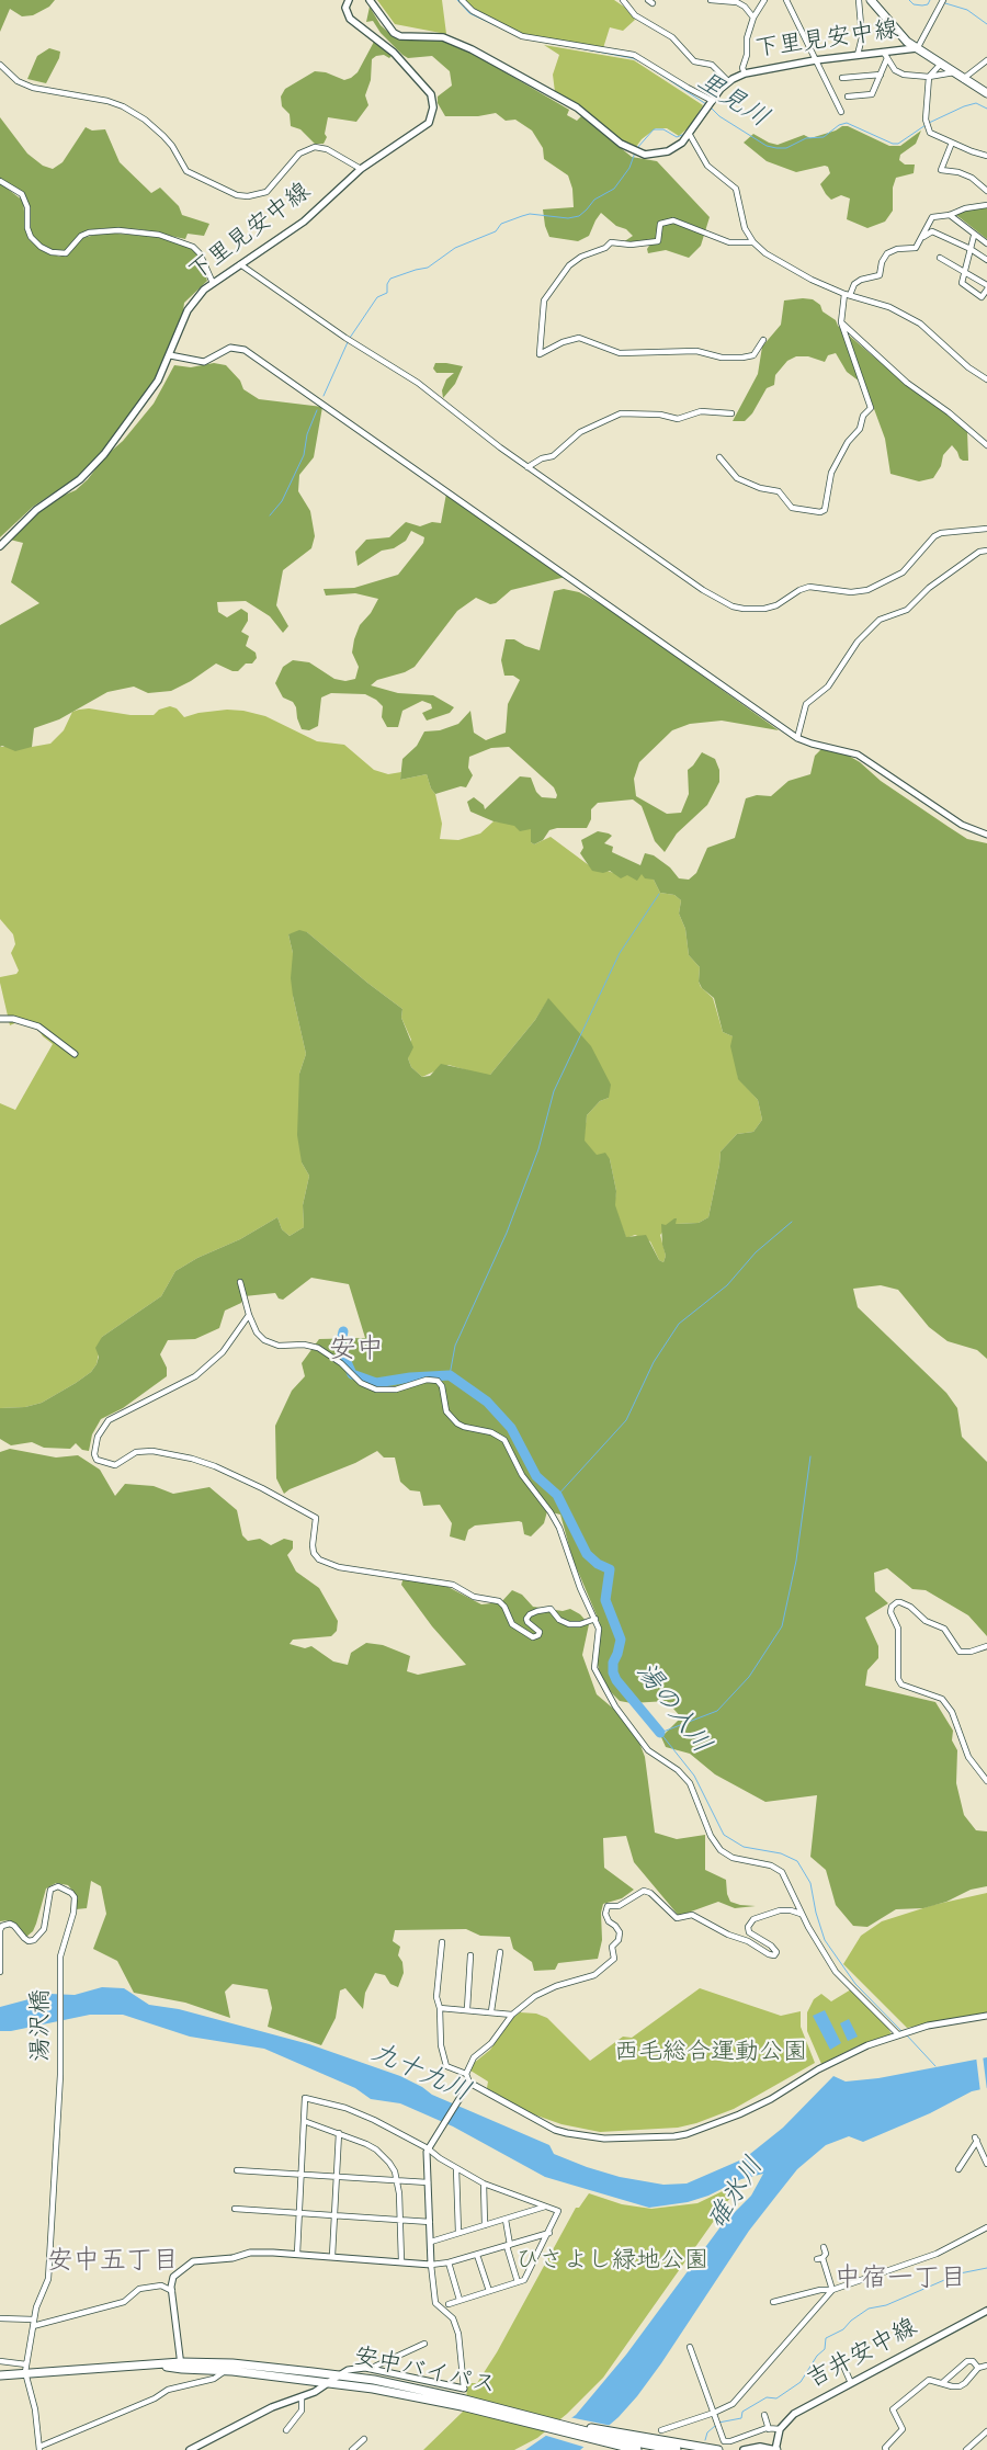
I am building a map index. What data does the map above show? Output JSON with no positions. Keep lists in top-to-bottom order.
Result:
{
  "streets": {
    "highway": ["安中バイパス"],
    "main road": ["下里見安中線", "吉井安中線"],
    "street": ["湯沢橋"]
  },
  "crossings": [
    ["湯沢橋", "安中バイパス"]
  ],
  "districts": ["安中", "安中五丁目", "中宿一丁目"],
  "water": [
    "里見川",
    "湯の入川",
    "九十九川",
    "碓氷川"
  ],
  "parks": ["西毛総合運動公園", "ひさよし緑地公園"]
}
